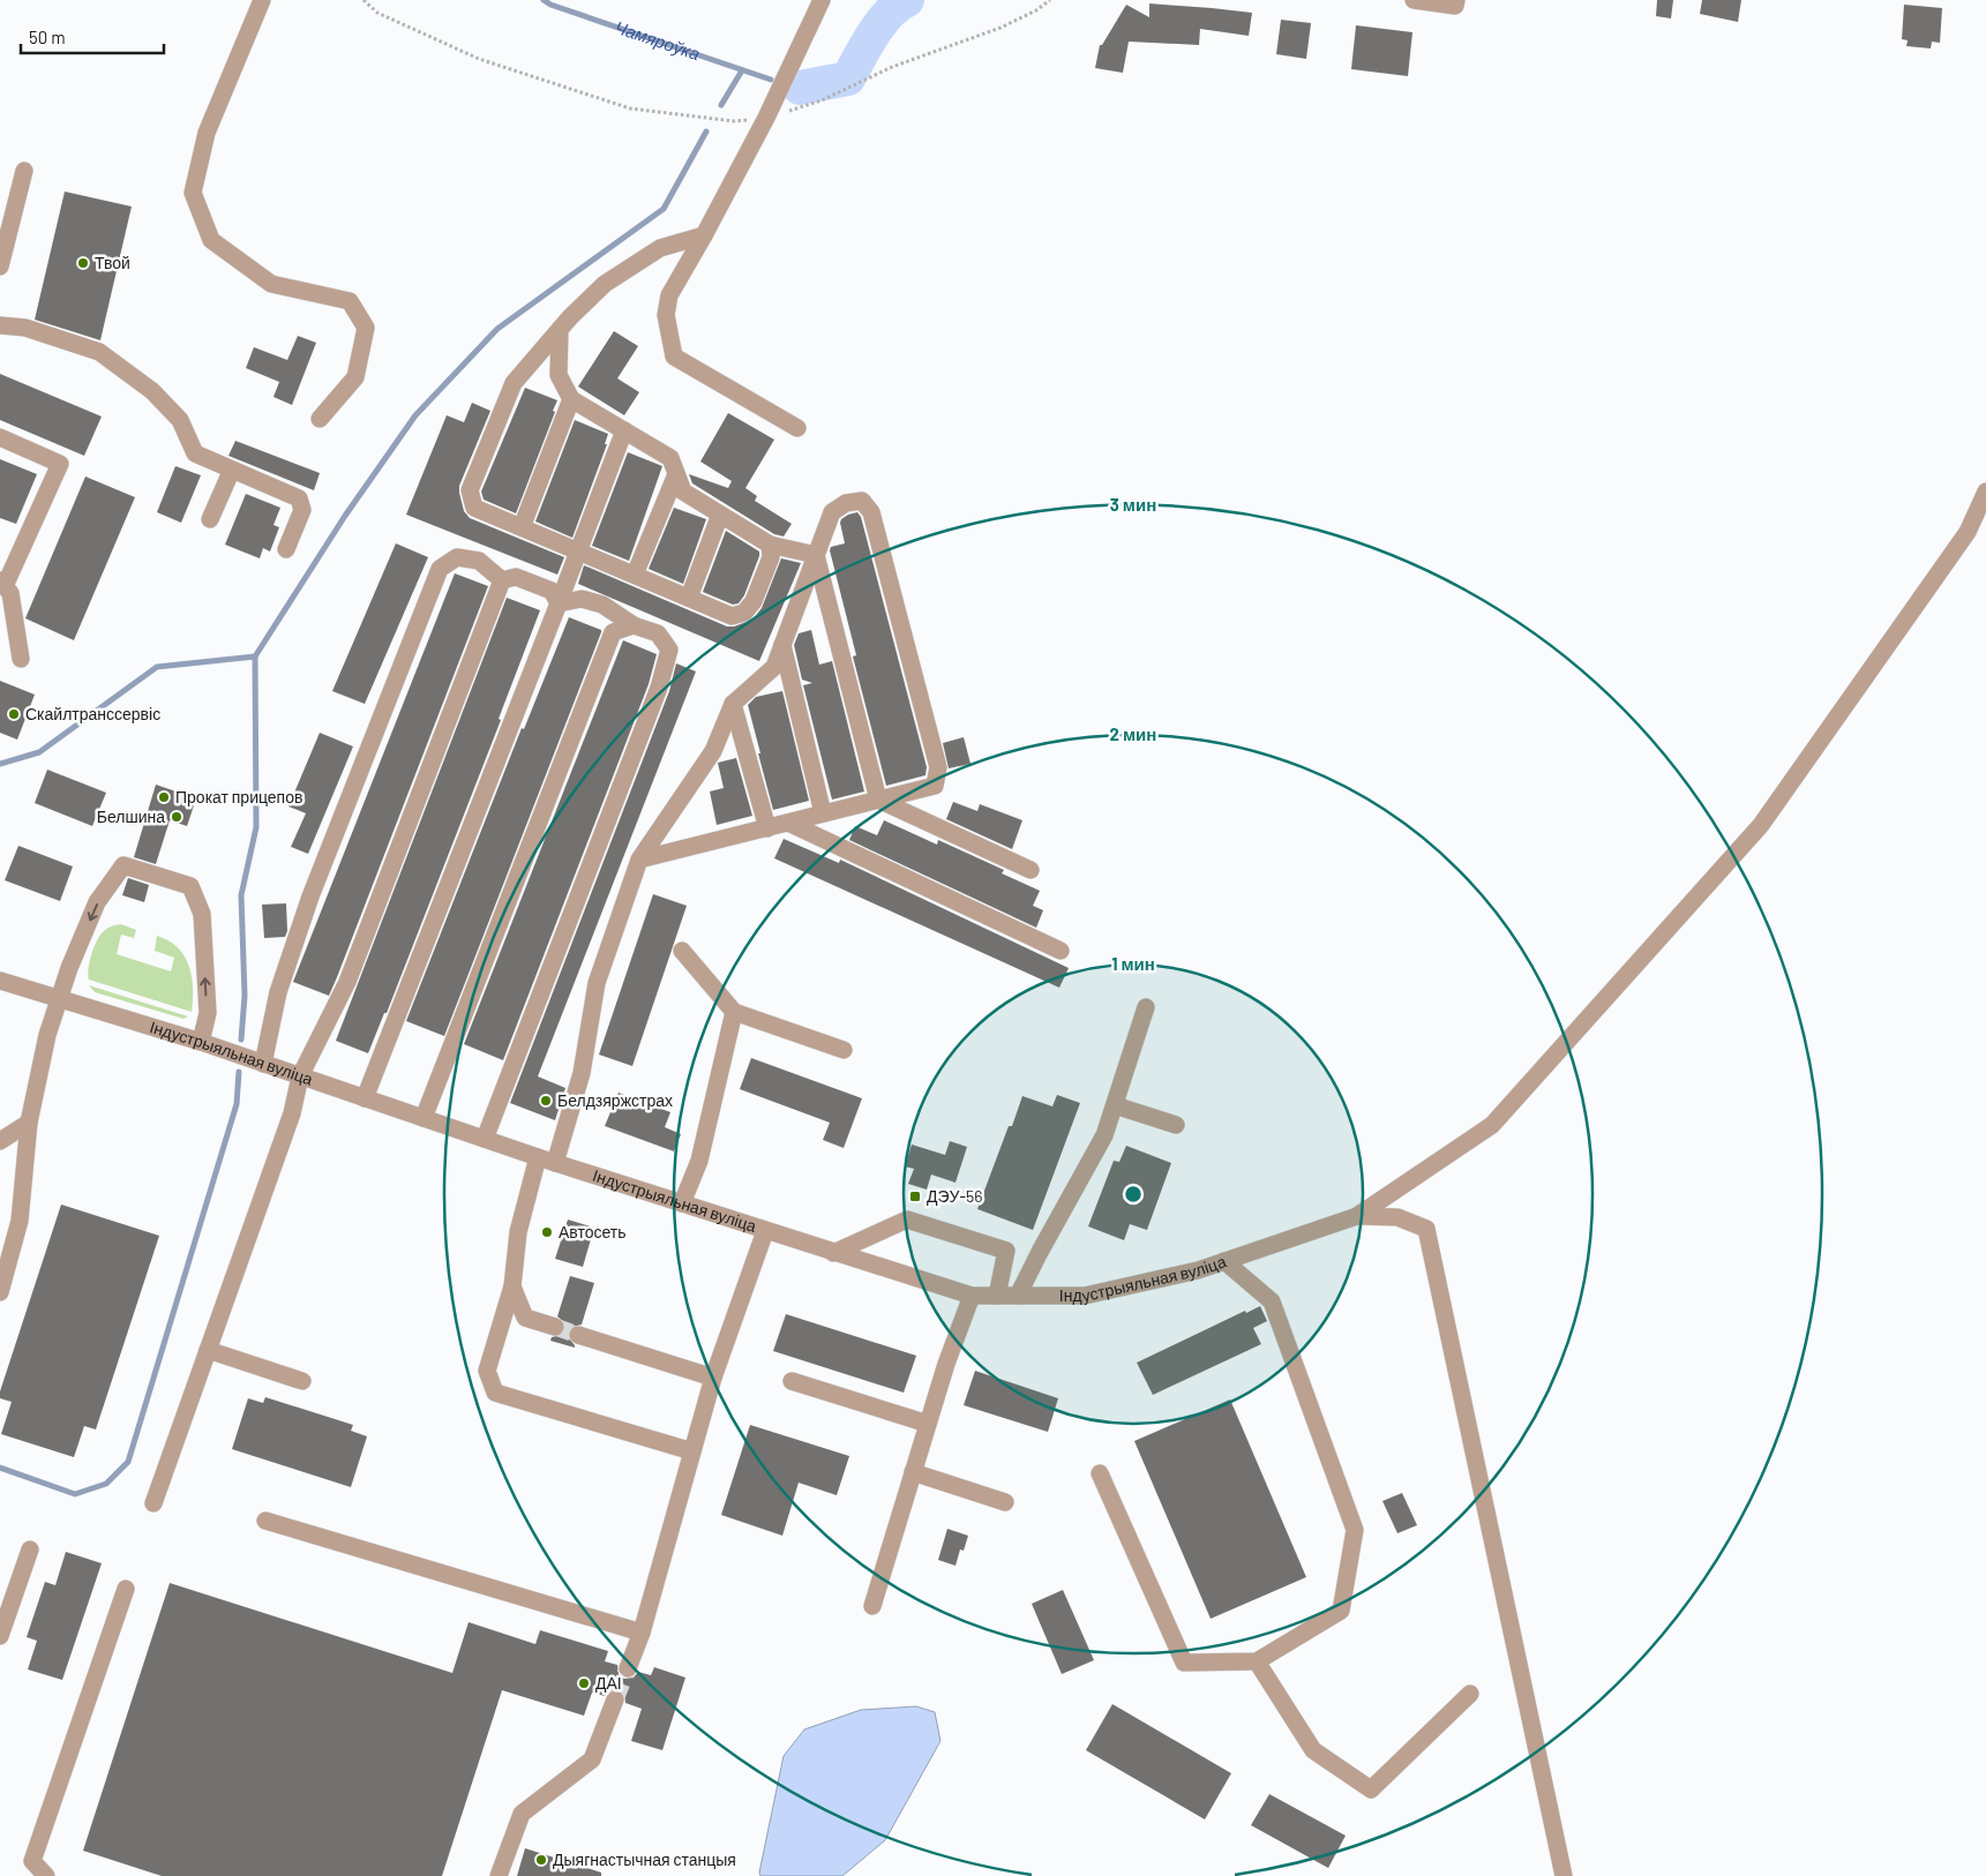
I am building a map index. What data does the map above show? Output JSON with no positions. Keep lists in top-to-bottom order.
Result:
{
  "streets": {
    "street": ["Індустрыяльная вуліца"]
  },
  "water": ["Чамяроўка"],
  "places": {
    "other": [
      "Твой",
      "Скайлтранссервіс",
      "Прокат прицепов",
      "Белшина",
      "Белдзяржстрах",
      "Автосеть",
      "ДАІ",
      "Дыягнастычная станцыя"
    ],
    "transit": ["ДЭУ-56"]
  },
  "scale_bar": "50 m",
  "rings": ["3 мин", "2 мин", "1 мин"]
}
